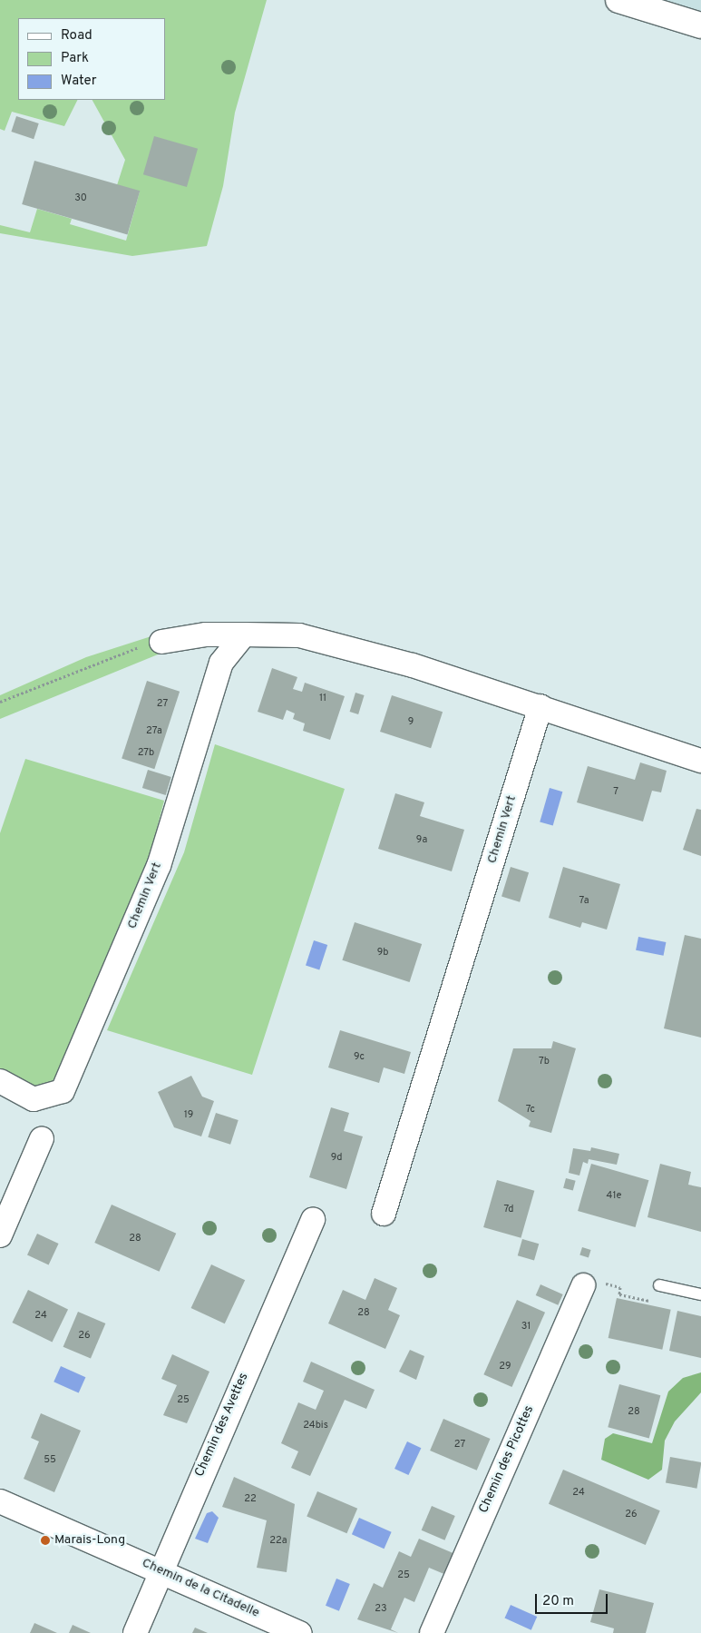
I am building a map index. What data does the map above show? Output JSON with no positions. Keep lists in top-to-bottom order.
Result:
{
  "streets": {
    "street": [
      "Chemin Vert",
      "Chemin des Avettes",
      "Chemin des Picottes",
      "Chemin de la Citadelle"
    ]
  },
  "crossings": [
    ["Chemin des Avettes", "Chemin de la Citadelle"]
  ],
  "places": ["Marais-Long"],
  "house_numbers": [
    "30",
    "11",
    "27",
    "9",
    "27a",
    "27b",
    "7",
    "9a",
    "7a",
    "9b",
    "9c",
    "7b",
    "7c",
    "19",
    "9d",
    "41e",
    "7d",
    "28",
    "28",
    "24",
    "31",
    "26",
    "29",
    "25",
    "28",
    "24bis",
    "27",
    "55",
    "24",
    "22",
    "26",
    "22a",
    "25",
    "23"
  ],
  "legend": ["Road", "Park", "Water"],
  "scale_bar": "20 m"
}
